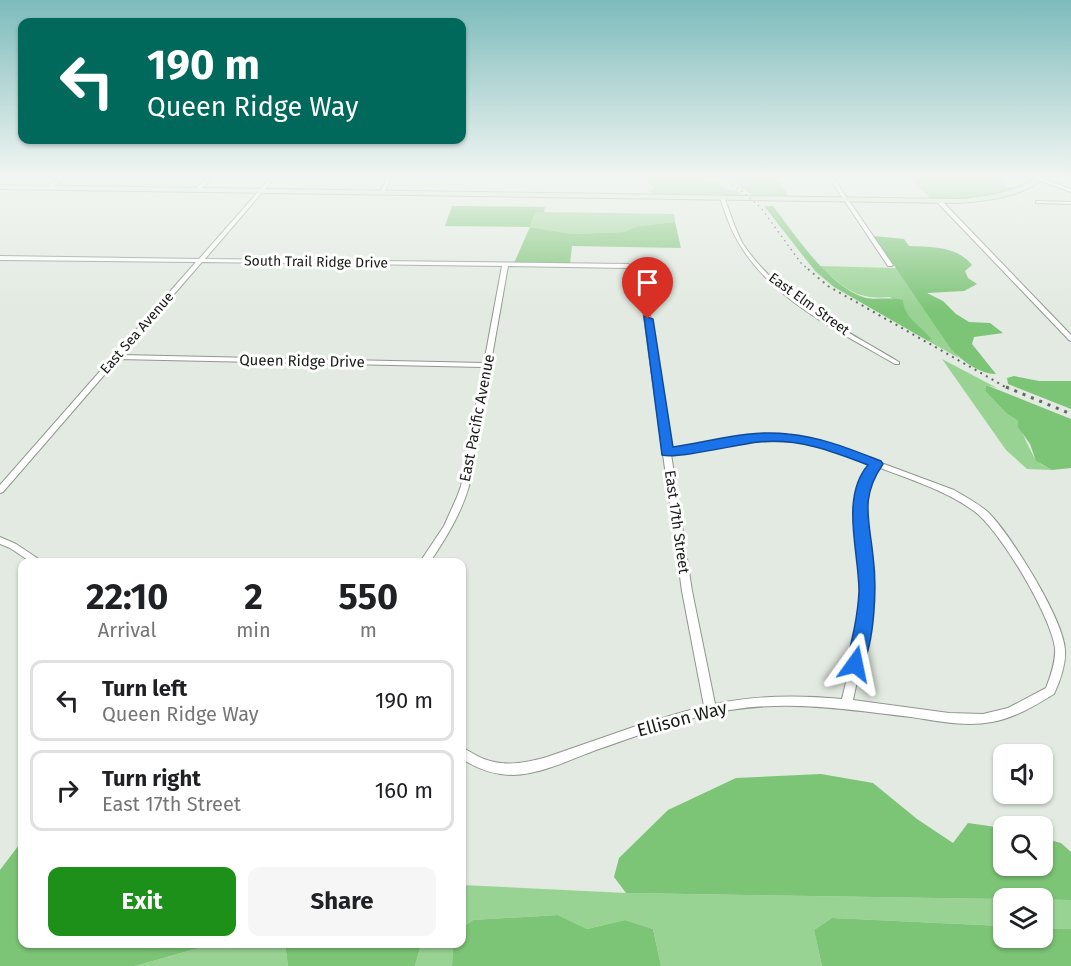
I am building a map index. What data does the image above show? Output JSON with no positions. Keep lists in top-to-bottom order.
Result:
{
  "streets": {
    "street": [
      "South Trail Ridge Drive",
      "East Elm Street",
      "East Sea Avenue",
      "Queen Ridge Drive",
      "East Pacific Avenue",
      "East 17th Street",
      "Ellison Way"
    ]
  },
  "crossings": [
    ["South Trail Ridge Drive", "East Sea Avenue"],
    ["South Trail Ridge Drive", "East Pacific Avenue"],
    ["South Trail Ridge Drive", "East 17th Street"],
    ["East Sea Avenue", "Queen Ridge Drive"],
    ["Queen Ridge Drive", "East Pacific Avenue"],
    ["East 17th Street", "Ellison Way"]
  ],
  "page": {
    "turn": ["190 m", "Queen Ridge Way"],
    "eta": [
      "22:10",
      "Arrival",
      "2",
      "min",
      "550",
      "m"
    ],
    "list": [
      {
        "name": "Turn left",
        "note": "Queen Ridge Way",
        "value": "190 m"
      },
      {
        "name": "Turn right",
        "note": "East 17th Street",
        "value": "160 m"
      }
    ],
    "buttons": ["Exit", "Share"]
  }
}
